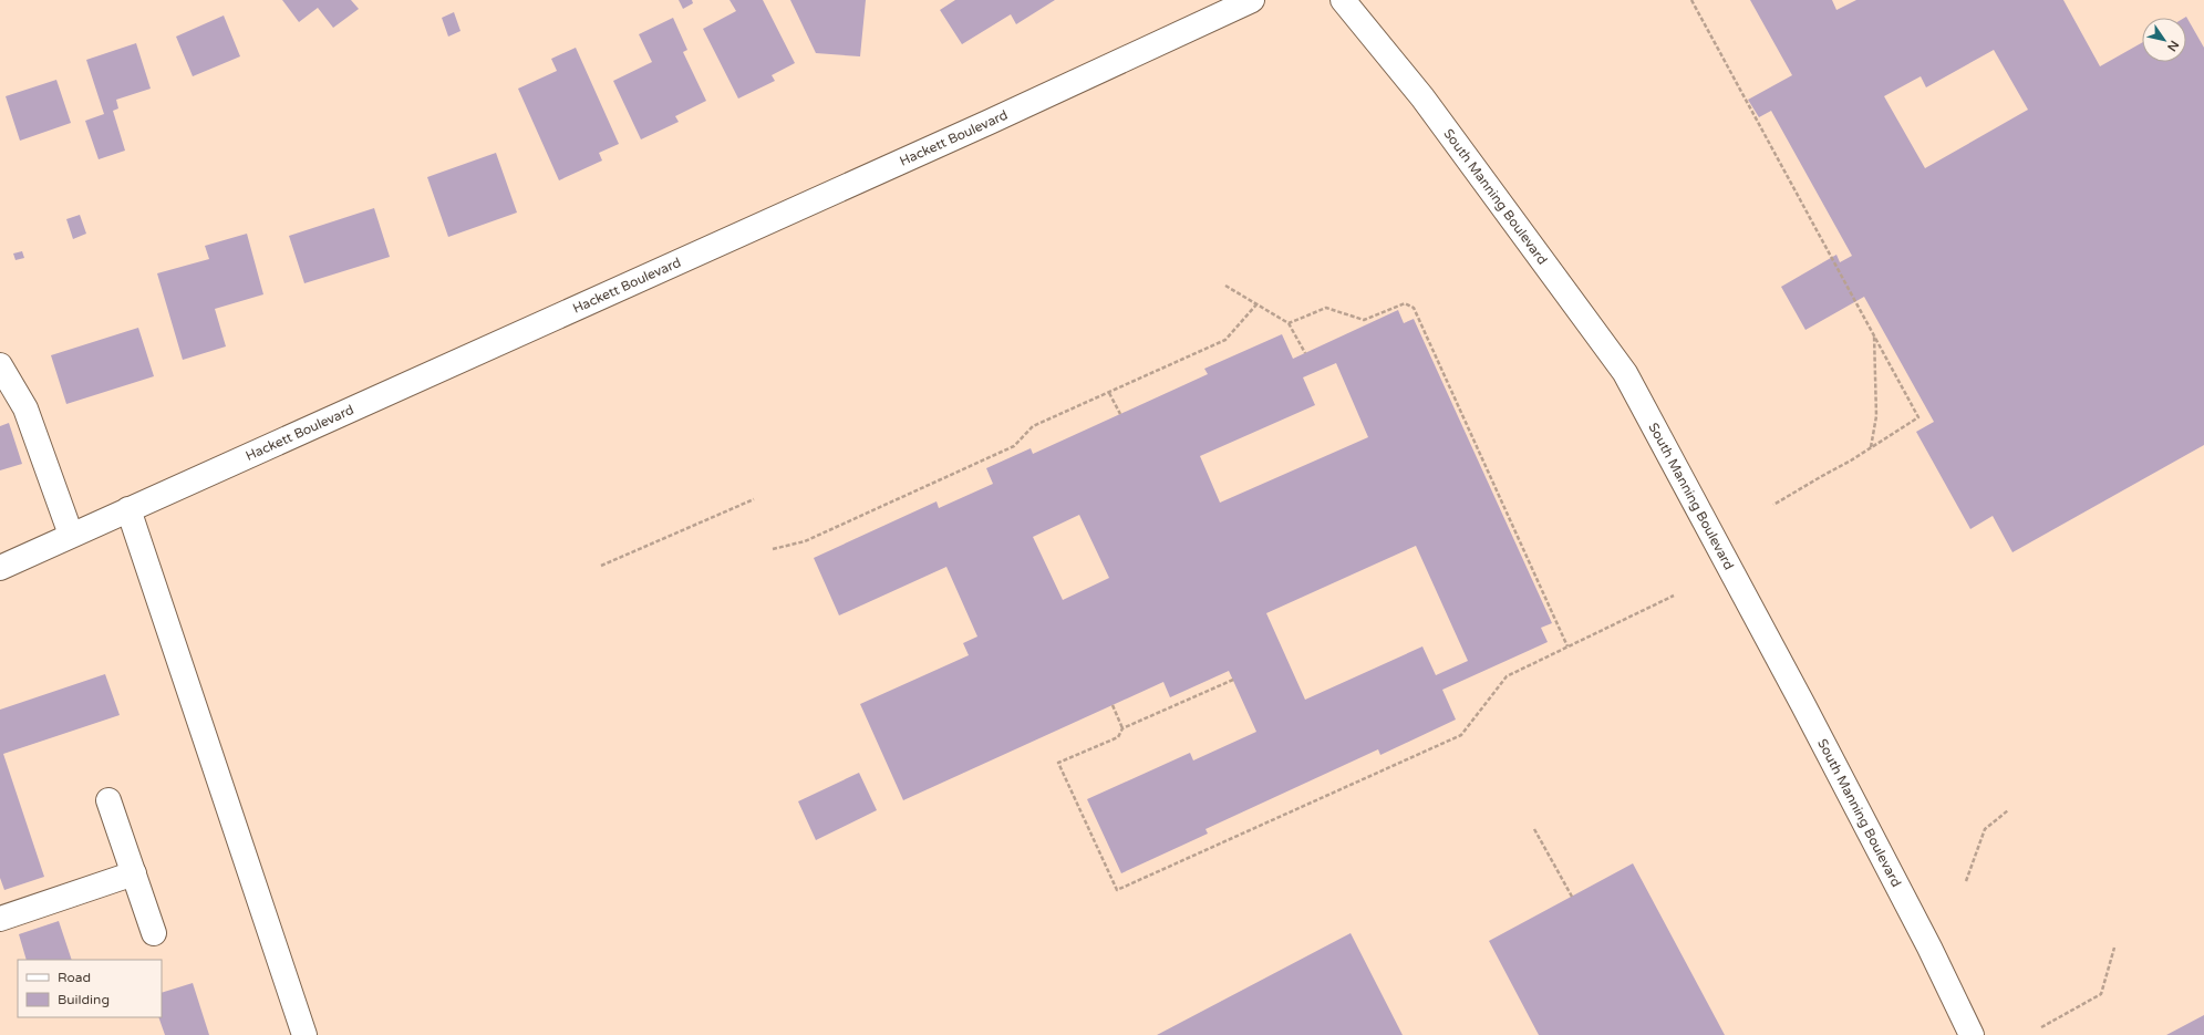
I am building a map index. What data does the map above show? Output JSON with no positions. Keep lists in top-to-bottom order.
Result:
{
  "streets": {
    "street": ["Hackett Boulevard", "South Manning Boulevard"]
  },
  "legend": ["Road", "Building"],
  "north": "bottom right"
}
